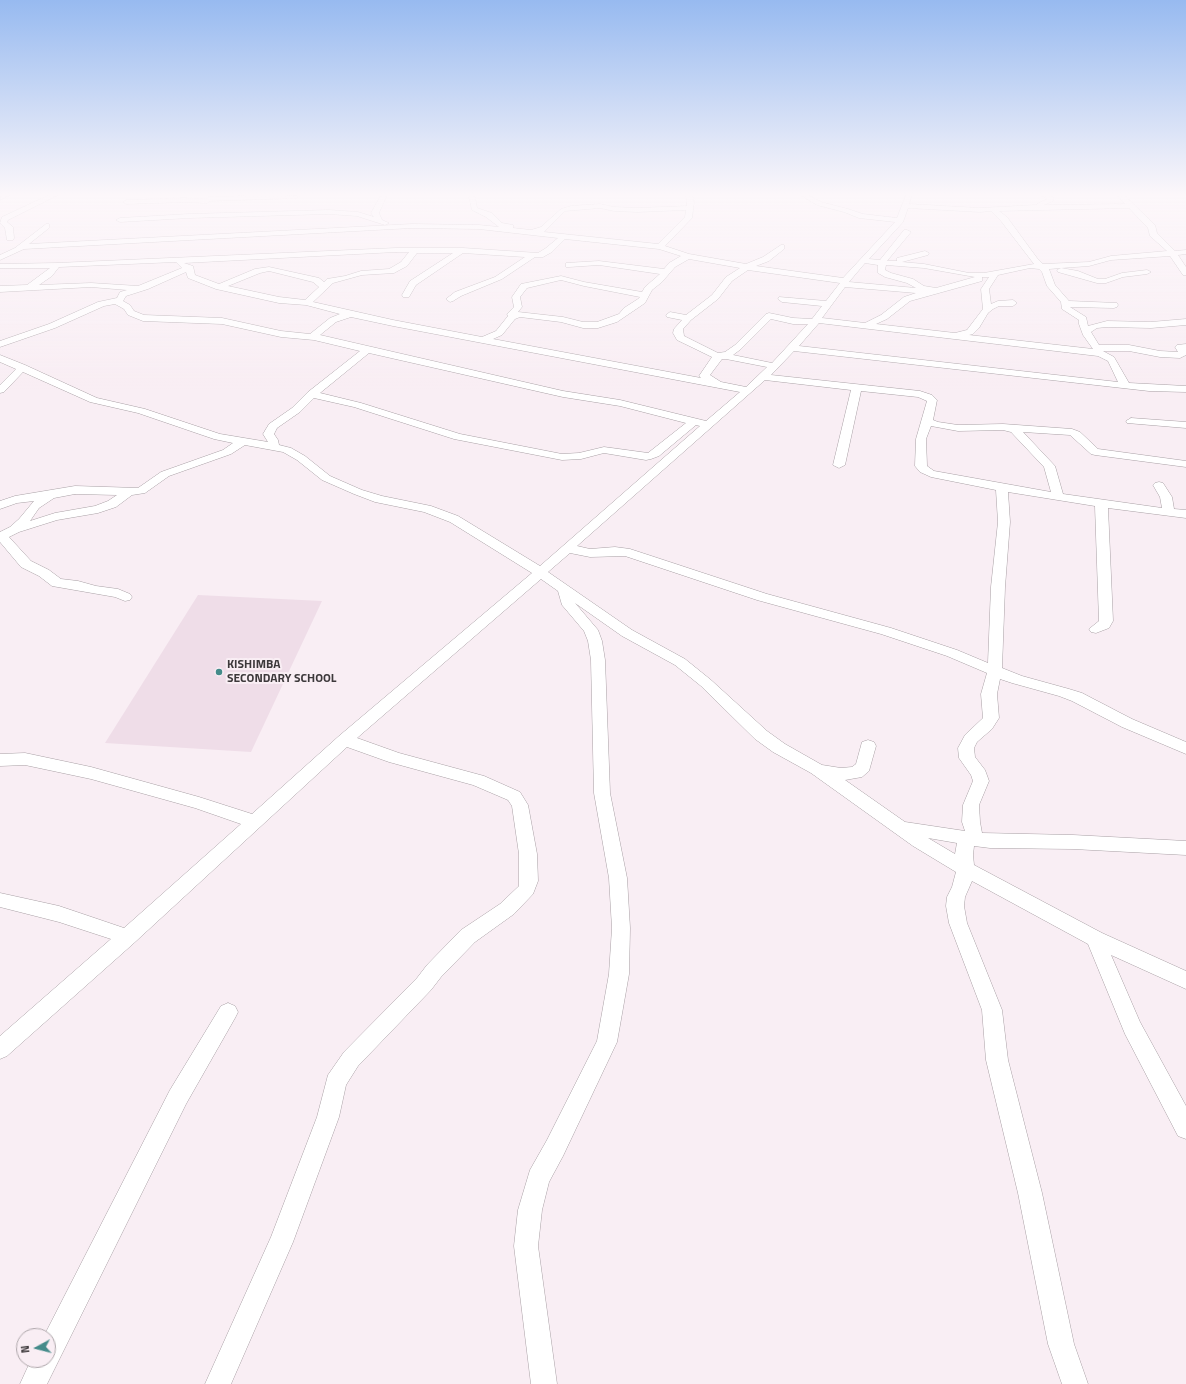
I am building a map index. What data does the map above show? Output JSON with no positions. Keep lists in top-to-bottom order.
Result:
{
  "places": ["KISHIMBA SECONDARY SCHOOL"],
  "north": "left"
}
